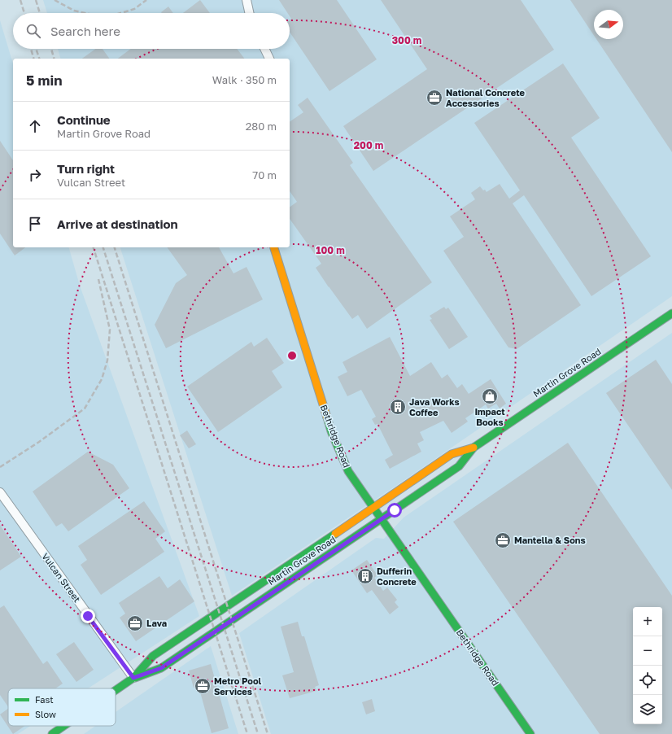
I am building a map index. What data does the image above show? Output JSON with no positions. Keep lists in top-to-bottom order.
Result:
{
  "streets": {
    "main road": ["Martin Grove Road", "Bethridge Road"],
    "street": ["Vulcan Street"]
  },
  "crossings": [
    ["Martin Grove Road", "Bethridge Road"],
    ["Martin Grove Road", "Vulcan Street"]
  ],
  "places": {
    "office": [
      "National Concrete Accessories",
      "Mantella & Sons",
      "Lava",
      "Metro Pool Services"
    ],
    "shop": ["Impact Books"],
    "building": ["Java Works Coffee", "Dufferin Concrete"]
  },
  "legend": ["Fast", "Slow"],
  "north": "right",
  "page": {
    "search": "Search here",
    "heading": ["5 min", "Walk · 350 m"],
    "list": [
      ["Continue", "Martin Grove Road", "280 m"],
      ["Turn right", "Vulcan Street", "70 m"],
      "Arrive at destination"
    ],
    "map_buttons": ["+", "−"]
  },
  "rings": ["300 m", "200 m", "100 m"]
}
